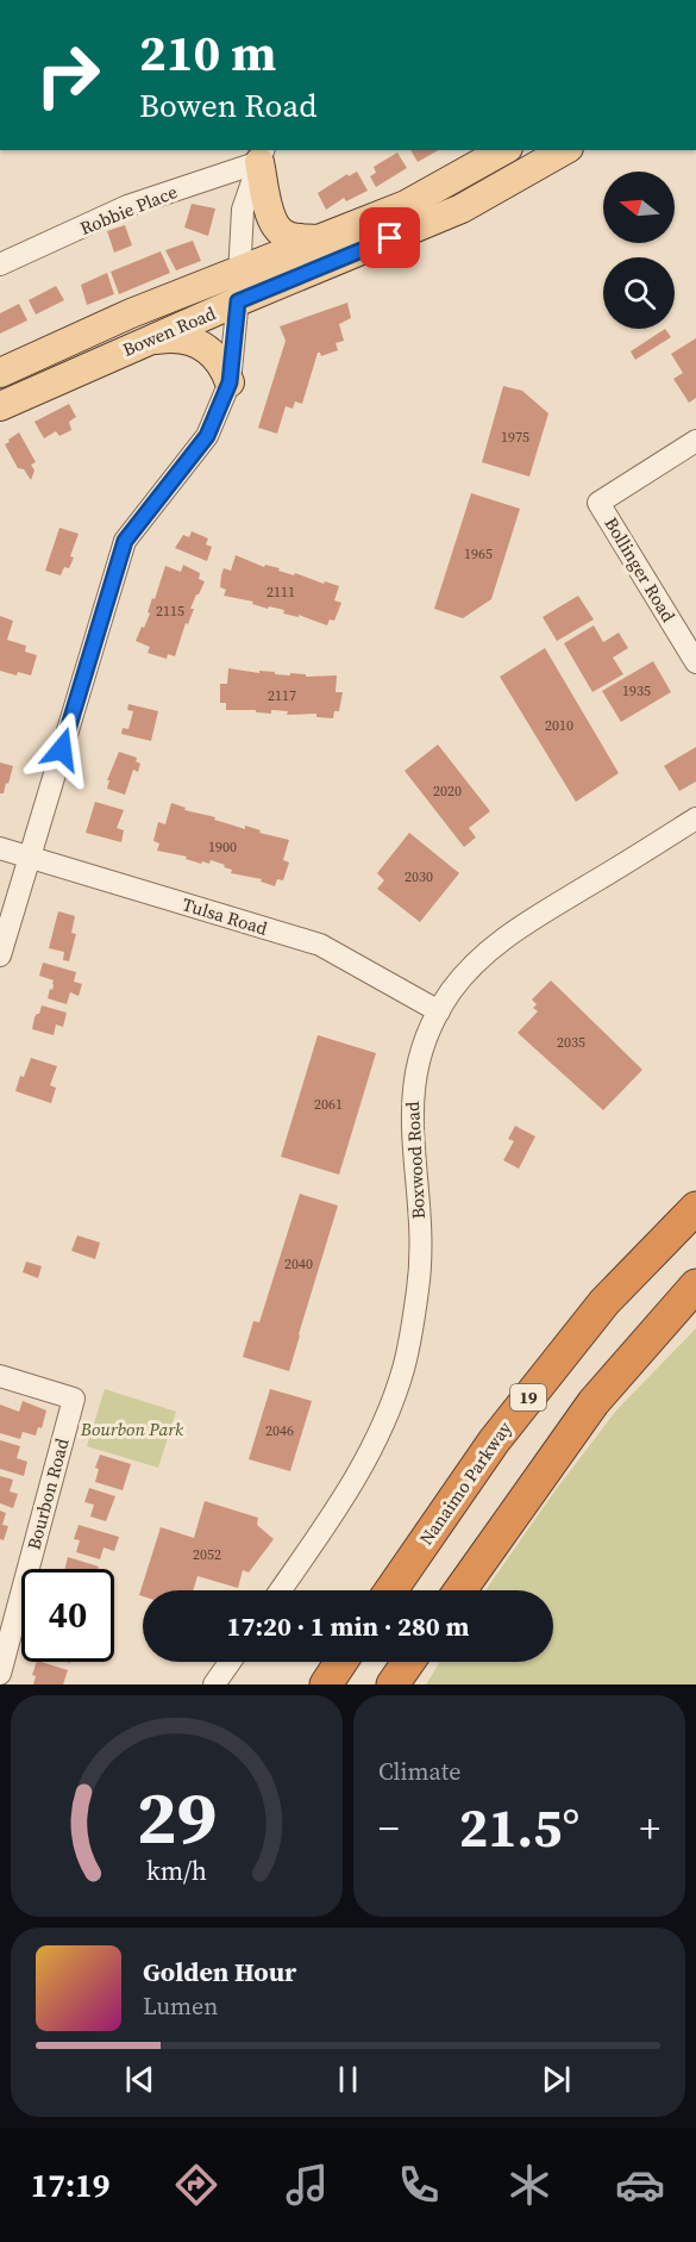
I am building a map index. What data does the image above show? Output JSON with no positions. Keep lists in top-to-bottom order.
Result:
{
  "streets": {
    "highway": ["19", "Nanaimo Parkway"],
    "main road": ["Bowen Road"],
    "street": [
      "Robbie Place",
      "Bollinger Road",
      "Tulsa Road",
      "Boxwood Road",
      "Bourbon Road"
    ]
  },
  "crossings": [
    ["Tulsa Road", "Boxwood Road"]
  ],
  "parks": ["Bourbon Park"],
  "house_numbers": [
    "1975",
    "1965",
    "2111",
    "2115",
    "1935",
    "2117",
    "2010",
    "2020",
    "1900",
    "2030",
    "2035",
    "2061",
    "2040",
    "2046",
    "2052"
  ],
  "north": "left",
  "page": {
    "turn": ["210 m", "Bowen Road"],
    "limit": "40",
    "trip": "17:20 · 1 min · 280 m",
    "tile": "Climate",
    "heat": ["−", "21.5°", "+"],
    "song": ["Golden Hour", "Lumen"],
    "tabs": "17:19",
    "gauge": ["29", "km/h"]
  }
}
